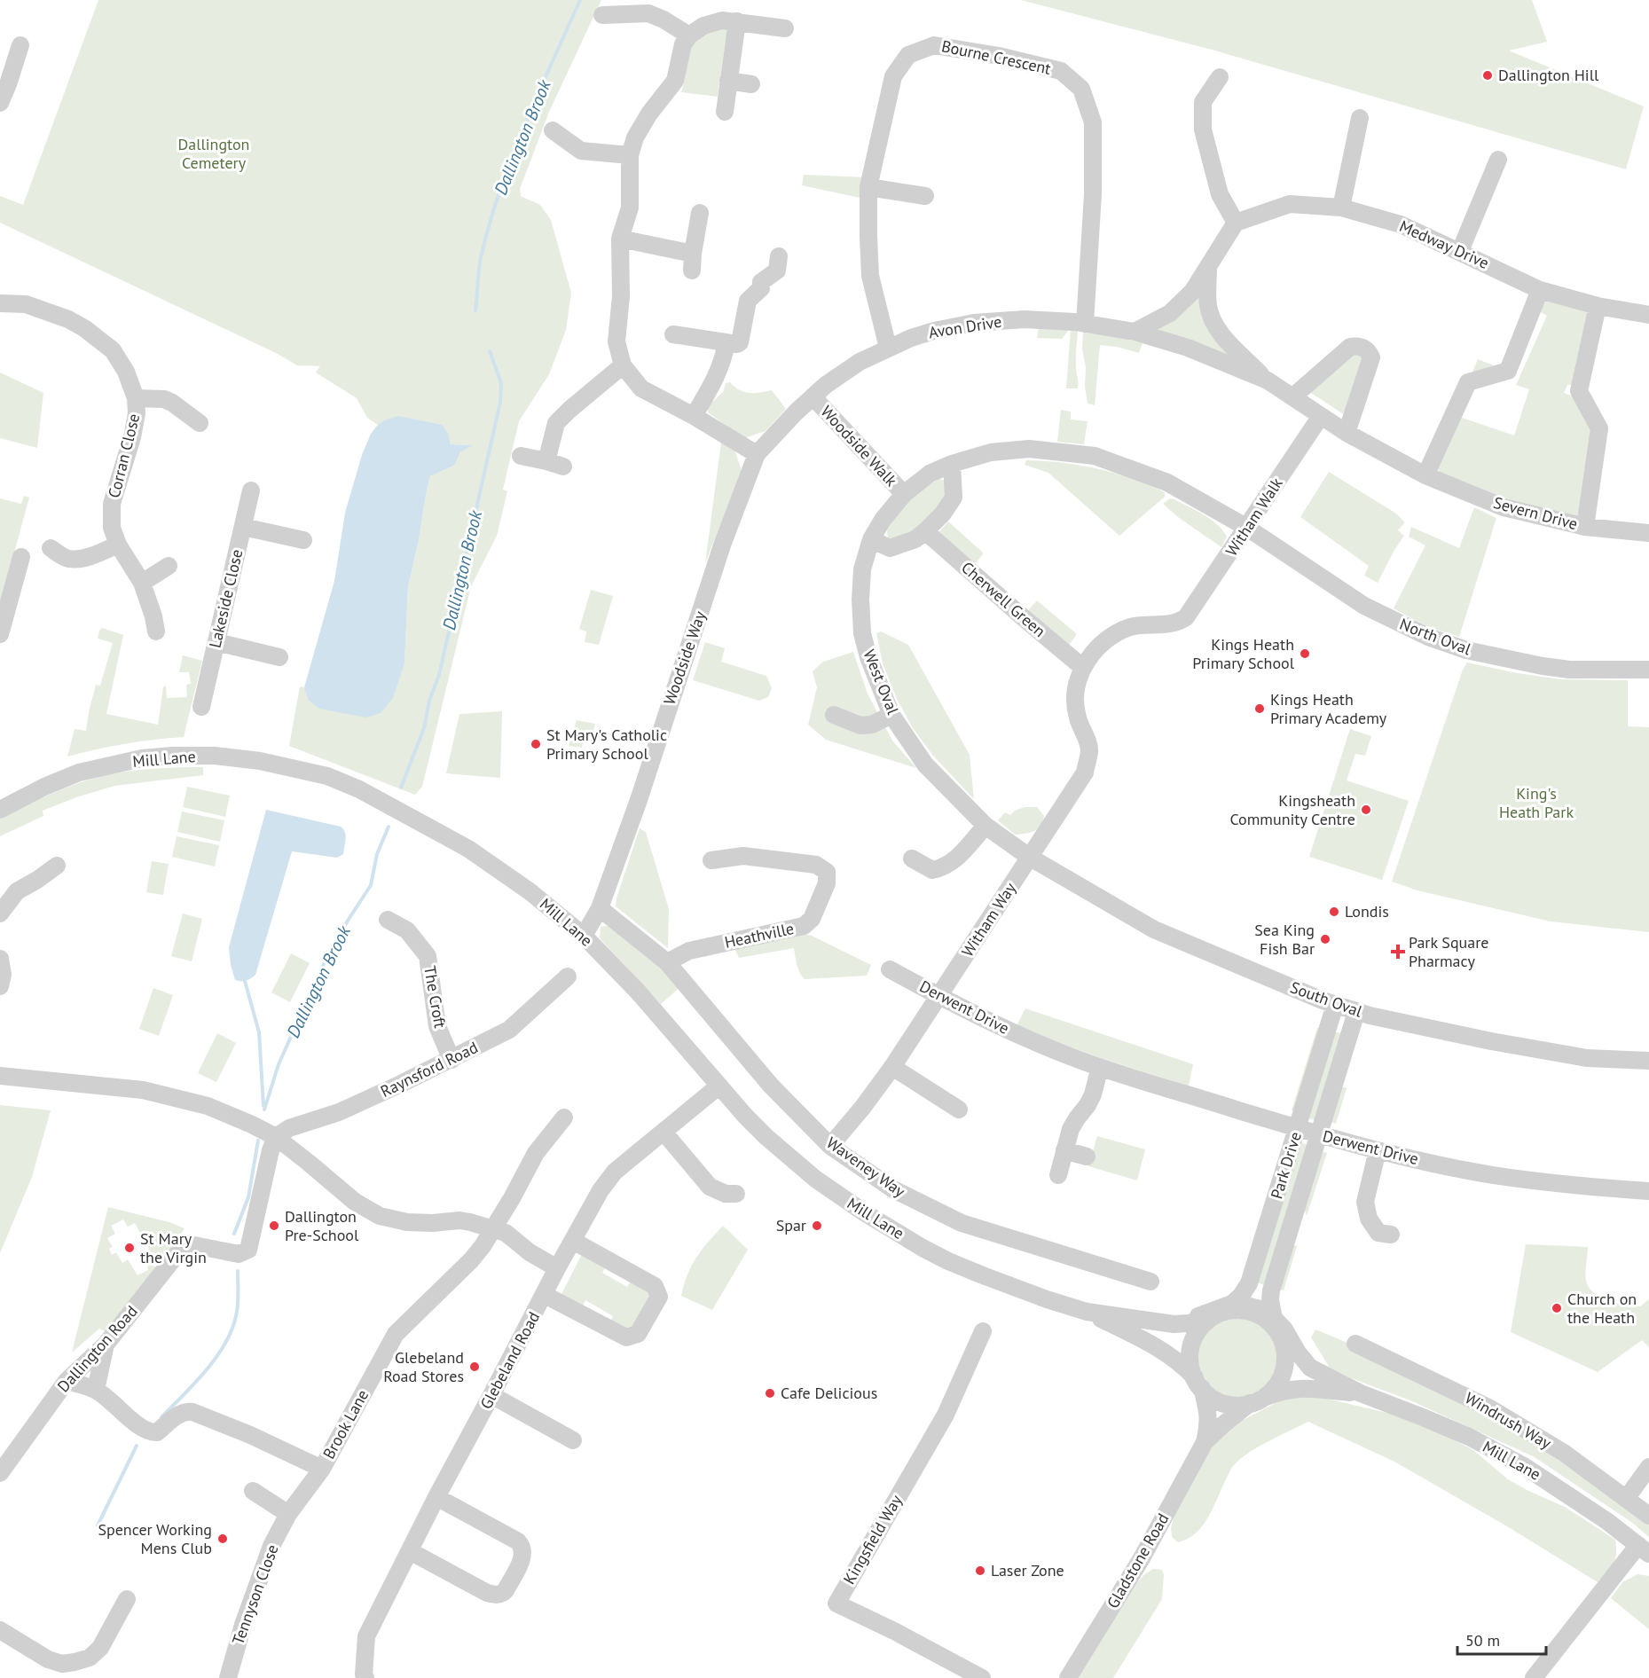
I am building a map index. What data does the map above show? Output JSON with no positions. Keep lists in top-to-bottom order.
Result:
{
  "streets": {
    "street": [
      "Bourne Crescent",
      "Medway Drive",
      "Avon Drive",
      "Woodside Walk",
      "Corran Close",
      "Severn Drive",
      "Witham Walk",
      "Lakeside Close",
      "Cherwell Green",
      "North Oval",
      "Woodside Way",
      "West Oval",
      "Mill Lane",
      "Witham Way",
      "Heathville",
      "The Croft",
      "South Oval",
      "Derwent Drive",
      "Raynsford Road",
      "Park Drive",
      "Waveney Way",
      "Dallington Road",
      "Glebeland Road",
      "Windrush Way",
      "Brook Lane",
      "Kingsfield Way",
      "Gladstone Road",
      "Tennyson Close"
    ]
  },
  "crossings": [
    ["Bourne Crescent", "Avon Drive"],
    ["Avon Drive", "Woodside Walk"],
    ["Avon Drive", "Severn Drive"],
    ["Avon Drive", "Witham Walk"],
    ["Avon Drive", "Woodside Way"],
    ["Woodside Walk", "Woodside Way"],
    ["Woodside Walk", "West Oval"],
    ["Witham Walk", "Cherwell Green"],
    ["Witham Walk", "North Oval"],
    ["Witham Walk", "West Oval"],
    ["Witham Walk", "Witham Way"],
    ["Cherwell Green", "Witham Way"],
    ["North Oval", "West Oval"],
    ["Woodside Way", "Mill Lane"],
    ["Woodside Way", "Waveney Way"],
    ["West Oval", "Witham Way"],
    ["West Oval", "South Oval"],
    ["Mill Lane", "Park Drive"],
    ["Mill Lane", "Glebeland Road"],
    ["Mill Lane", "Gladstone Road"],
    ["Witham Way", "South Oval"],
    ["Witham Way", "Derwent Drive"],
    ["Witham Way", "Waveney Way"],
    ["Heathville", "Waveney Way"],
    ["The Croft", "Raynsford Road"],
    ["South Oval", "Park Drive"],
    ["Derwent Drive", "Park Drive"],
    ["Raynsford Road", "Dallington Road"],
    ["Park Drive", "Gladstone Road"],
    ["Dallington Road", "Brook Lane"],
    ["Brook Lane", "Tennyson Close"]
  ],
  "water": ["Dallington Brook"],
  "parks": ["Dallington Cemetery", "King's Heath Park"],
  "places": {
    "other": [
      "Dallington Hill",
      "Kings Heath Primary School",
      "Kings Heath Primary Academy",
      "St Mary's Catholic Primary School",
      "Kingsheath Community Centre",
      "Londis",
      "Sea King Fish Bar",
      "Dallington Pre-School",
      "Spar",
      "St Mary the Virgin",
      "Church on the Heath",
      "Glebeland Road Stores",
      "Cafe Delicious",
      "Spencer Working Mens Club",
      "Laser Zone"
    ],
    "health": ["Park Square Pharmacy"]
  },
  "scale_bar": "50 m"
}
